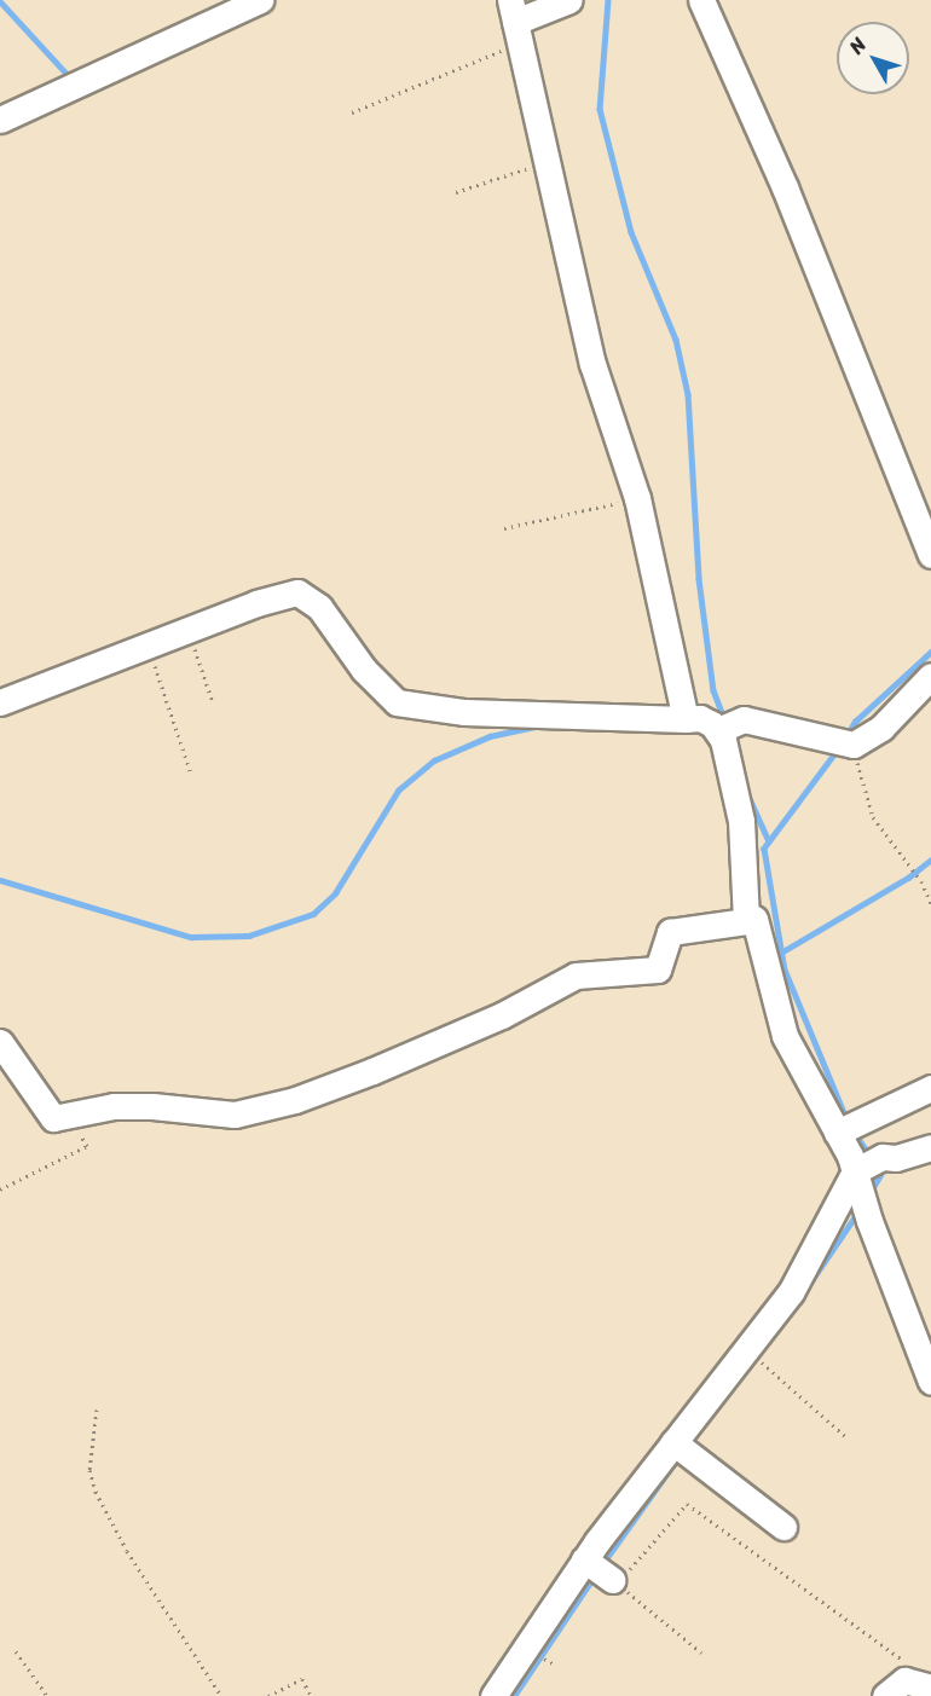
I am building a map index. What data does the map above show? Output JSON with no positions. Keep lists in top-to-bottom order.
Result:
{
  "north": "top left"
}
